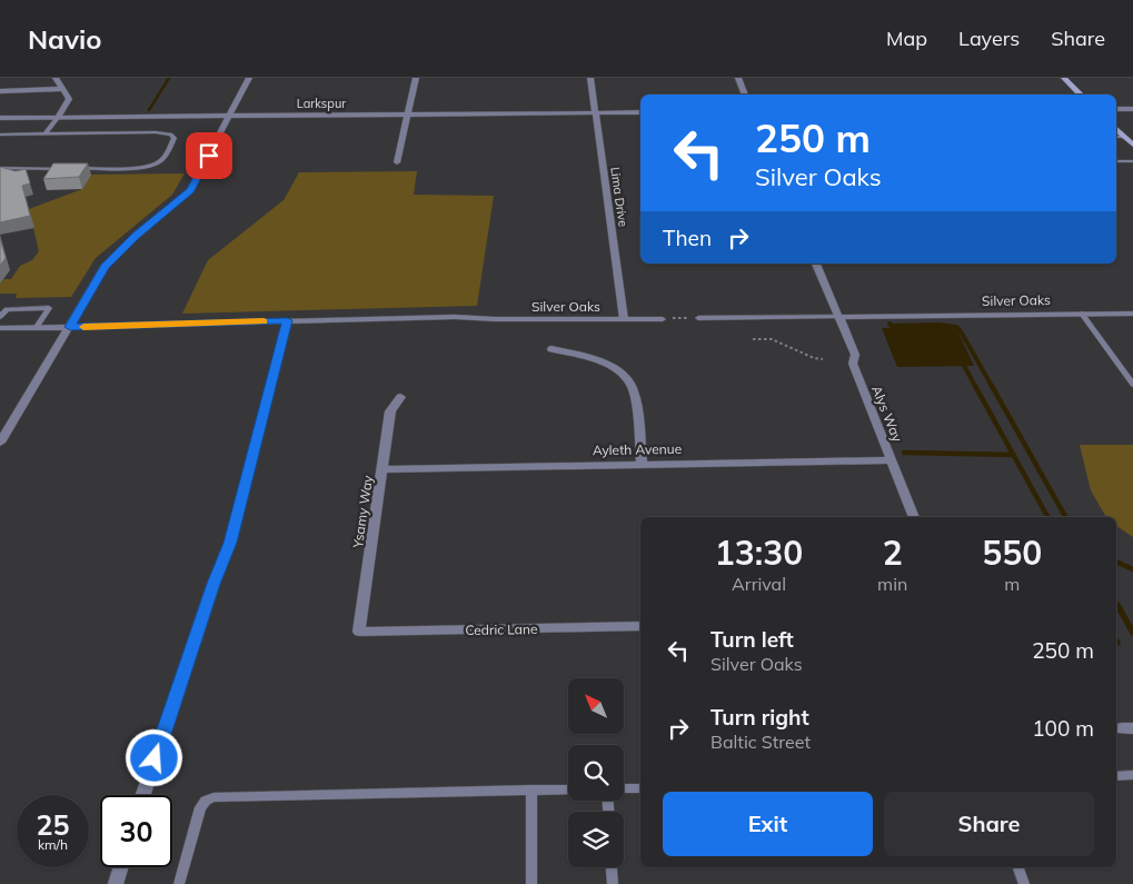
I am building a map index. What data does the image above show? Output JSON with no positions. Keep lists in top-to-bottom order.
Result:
{
  "streets": {
    "street": [
      "Larkspur",
      "Lima Drive",
      "Silver Oaks",
      "Alys Way",
      "Ayleth Avenue",
      "Ysamy Way",
      "Cedric Lane"
    ]
  },
  "crossings": [
    ["Larkspur", "Lima Drive"],
    ["Lima Drive", "Silver Oaks"],
    ["Silver Oaks", "Alys Way"],
    ["Alys Way", "Ayleth Avenue"],
    ["Ayleth Avenue", "Ysamy Way"],
    ["Ysamy Way", "Cedric Lane"]
  ],
  "north": "top left",
  "page": {
    "header": "Navio",
    "nav": ["Map", "Layers", "Share"],
    "turn": ["250 m", "Silver Oaks"],
    "then": "Then",
    "eta": [
      "13:30",
      "Arrival",
      "2",
      "min",
      "550",
      "m"
    ],
    "list": [
      {
        "name": "Turn left",
        "note": "Silver Oaks",
        "value": "250 m"
      },
      {
        "name": "Turn right",
        "note": "Baltic Street",
        "value": "100 m"
      }
    ],
    "buttons": ["Exit", "Share"],
    "speed": "25 km/h",
    "limit": "30"
  }
}
